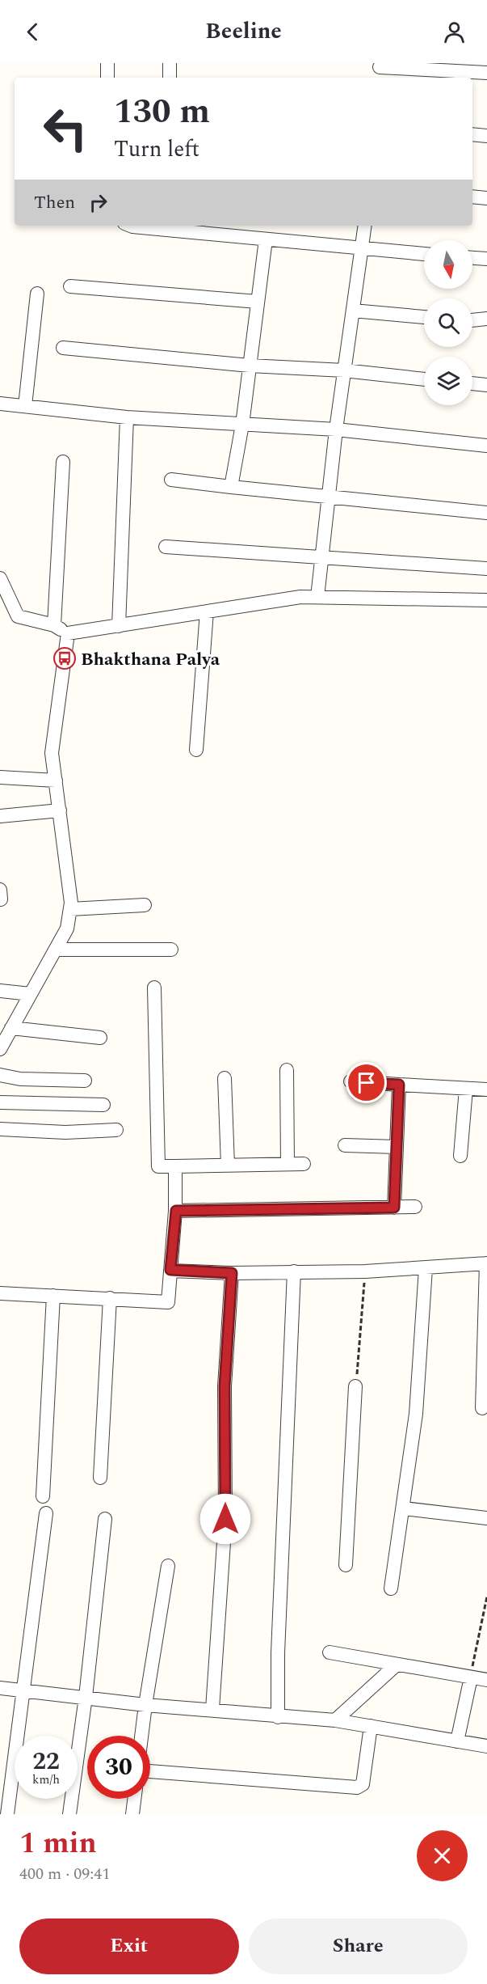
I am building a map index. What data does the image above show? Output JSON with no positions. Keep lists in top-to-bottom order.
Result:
{
  "places": {
    "bus stop": ["Bhakthana Palya"]
  },
  "north": "bottom",
  "page": {
    "header": "Beeline",
    "turn": ["130 m", "Turn left"],
    "then": "Then",
    "speed": "22 km/h",
    "limit": "30",
    "heading": ["1 min", "400 m · 09:41"],
    "buttons": ["Exit", "Share"]
  }
}
